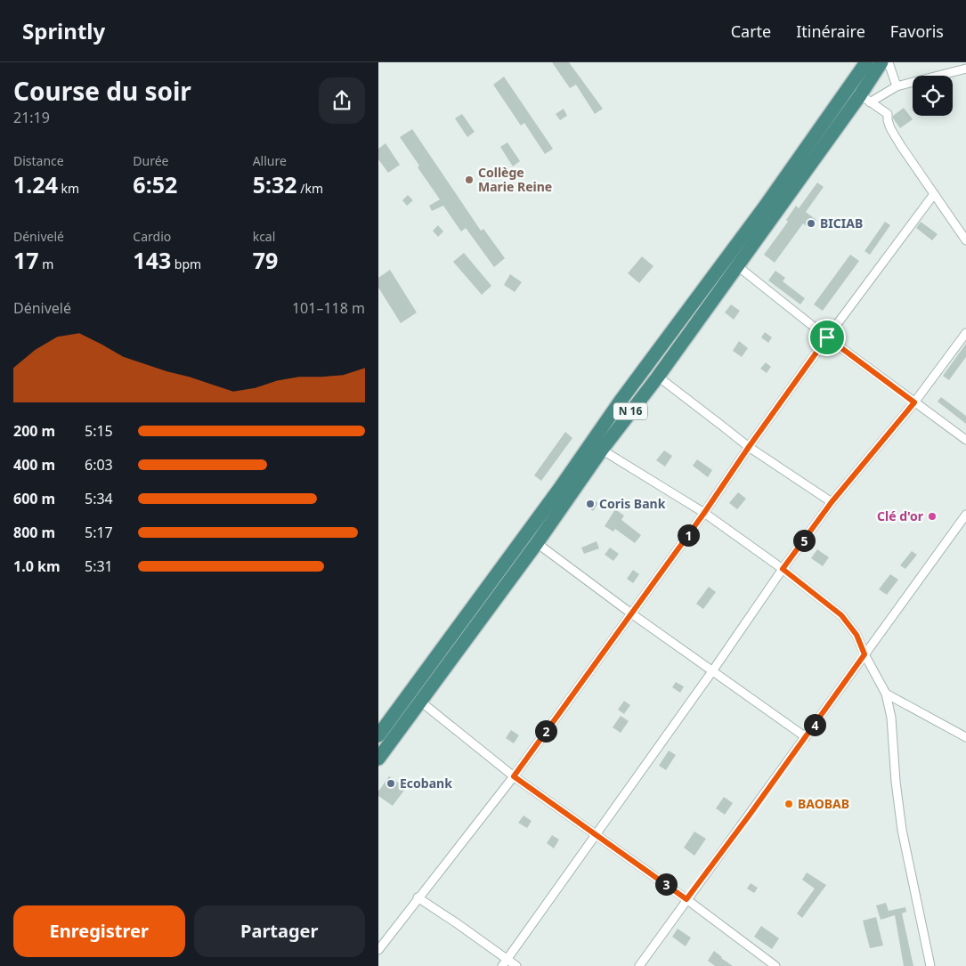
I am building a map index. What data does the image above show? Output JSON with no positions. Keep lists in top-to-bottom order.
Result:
{
  "streets": {
    "highway": ["N 16"]
  },
  "places": [
    "Collège Marie Reine",
    "BICIAB",
    "Coris Bank",
    "Clé d'or",
    "Ecobank",
    "BAOBAB"
  ],
  "page": {
    "header": "Sprintly",
    "nav": ["Carte", "Itinéraire", "Favoris"],
    "heading": ["Course du soir", "21:19"],
    "stats": [
      ["Distance", "1.24 km"],
      ["Durée", "6:52"],
      ["Allure", "5:32 /km"],
      ["Dénivelé", "17 m"],
      ["Cardio", "143 bpm"],
      ["kcal", "79"]
    ],
    "chart": ["Dénivelé", "101–118 m"],
    "list": [
      {
        "name": "200 m",
        "note": "5:15"
      },
      {
        "name": "400 m",
        "note": "6:03"
      },
      {
        "name": "600 m",
        "note": "5:34"
      },
      {
        "name": "800 m",
        "note": "5:17"
      },
      {
        "name": "1.0 km",
        "note": "5:31"
      }
    ],
    "pins": [
      "1",
      "5",
      "4",
      "2",
      "3"
    ],
    "buttons": ["Enregistrer", "Partager"]
  }
}
